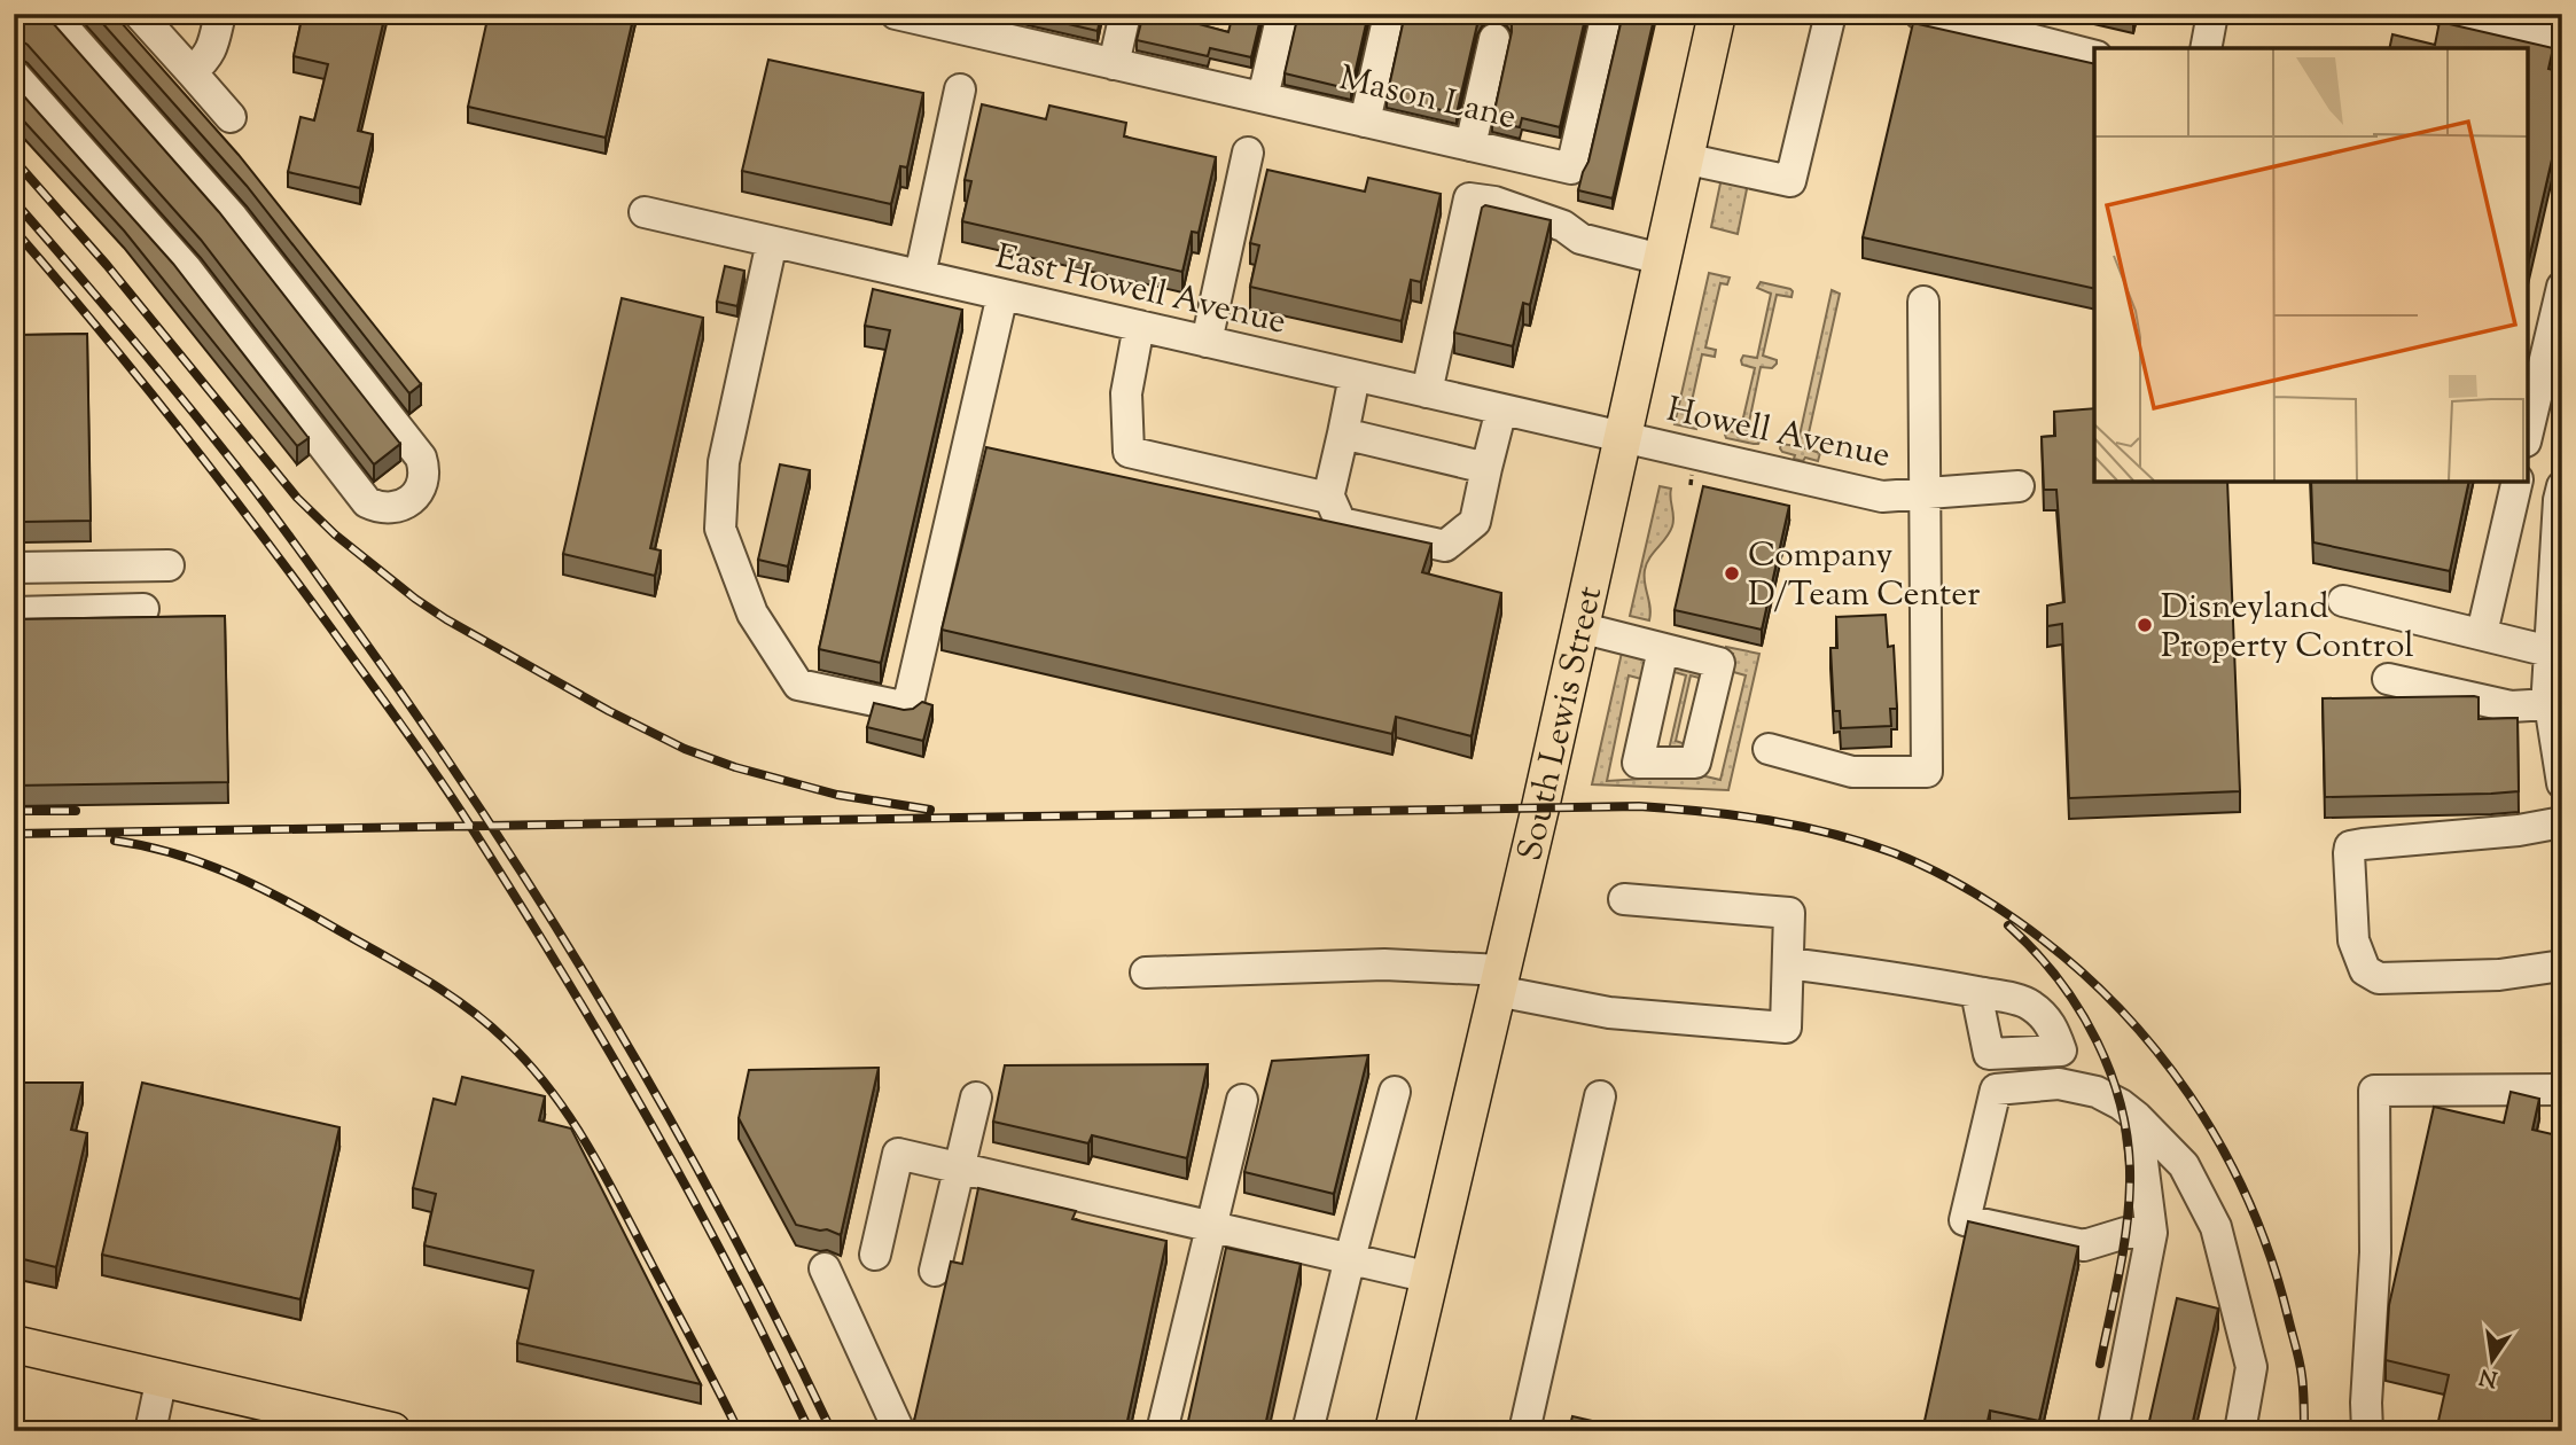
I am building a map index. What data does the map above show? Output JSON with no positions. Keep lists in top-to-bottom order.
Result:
{
  "streets": {
    "main road": ["South Lewis Street"],
    "street": ["Mason Lane", "East Howell Avenue", "Howell Avenue"]
  },
  "crossings": [
    ["East Howell Avenue", "Howell Avenue"],
    ["East Howell Avenue", "South Lewis Street"],
    ["Howell Avenue", "South Lewis Street"]
  ],
  "places": ["Company D/Team Center", "Disneyland Property Control"],
  "north": "bottom"
}
